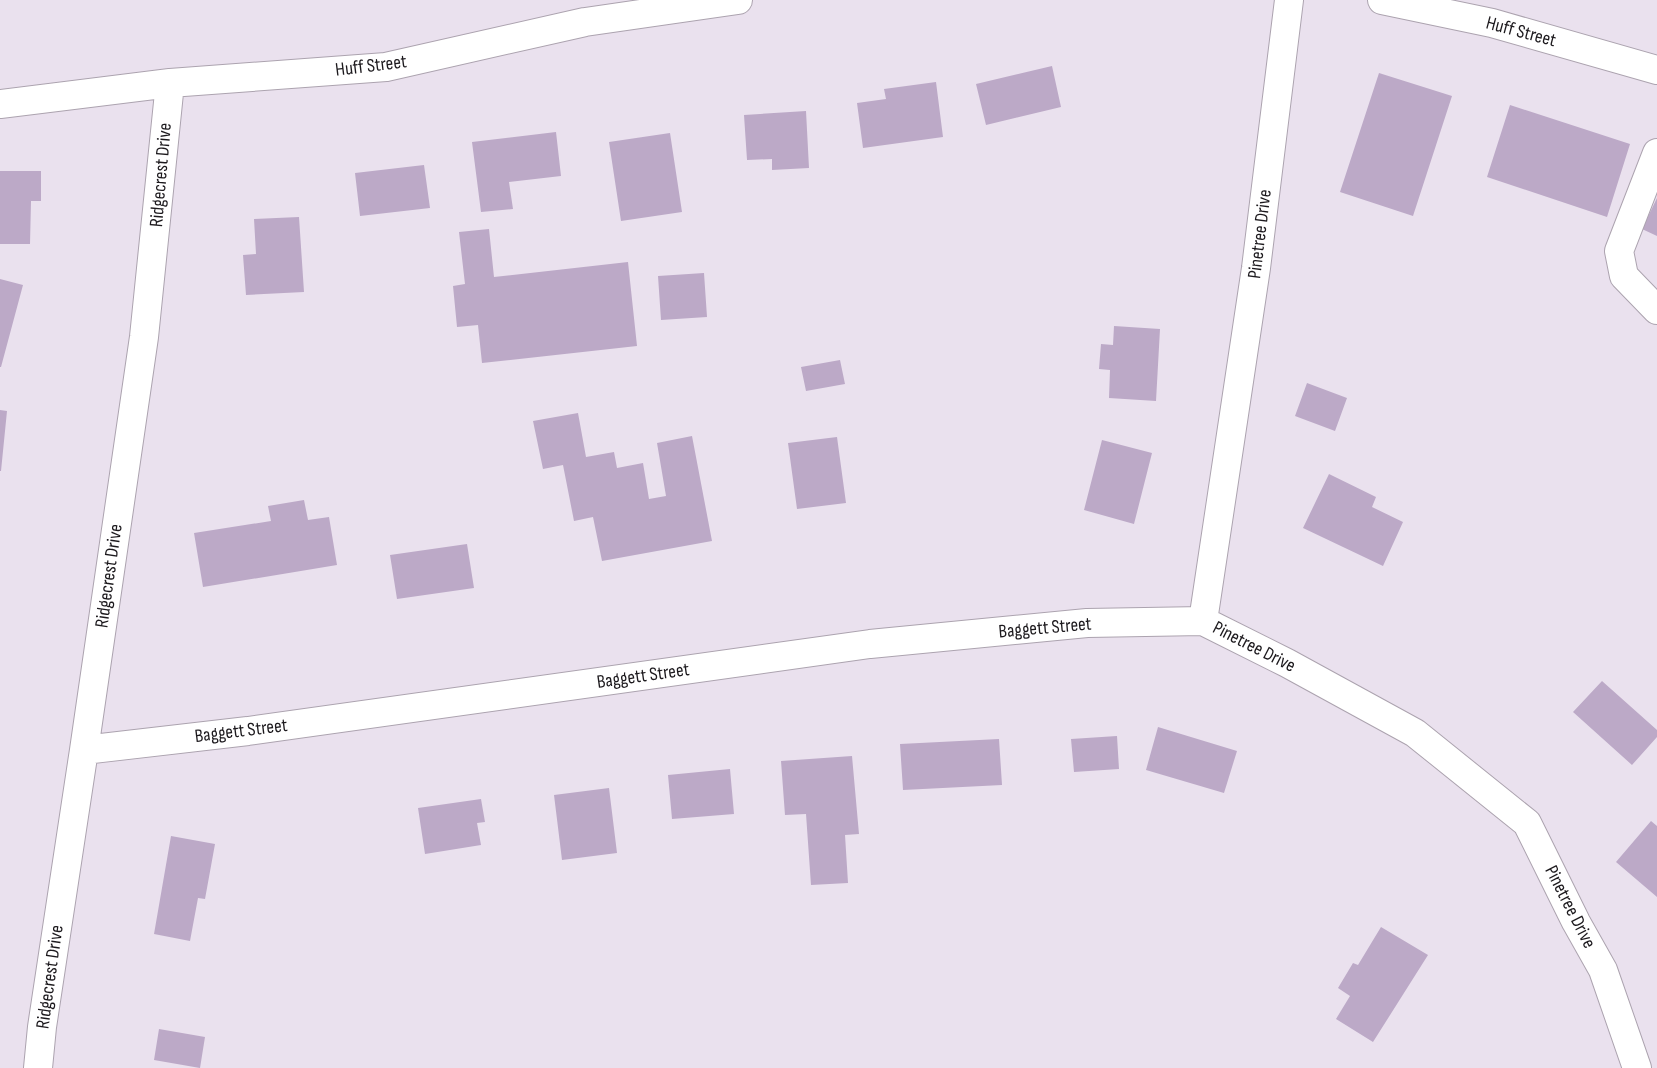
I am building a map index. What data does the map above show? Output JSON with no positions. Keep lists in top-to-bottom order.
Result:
{
  "streets": {
    "street": [
      "Huff Street",
      "Ridgecrest Drive",
      "Pinetree Drive",
      "Baggett Street"
    ]
  },
  "crossings": [
    ["Huff Street", "Ridgecrest Drive"],
    ["Ridgecrest Drive", "Baggett Street"],
    ["Pinetree Drive", "Baggett Street"]
  ]
}
